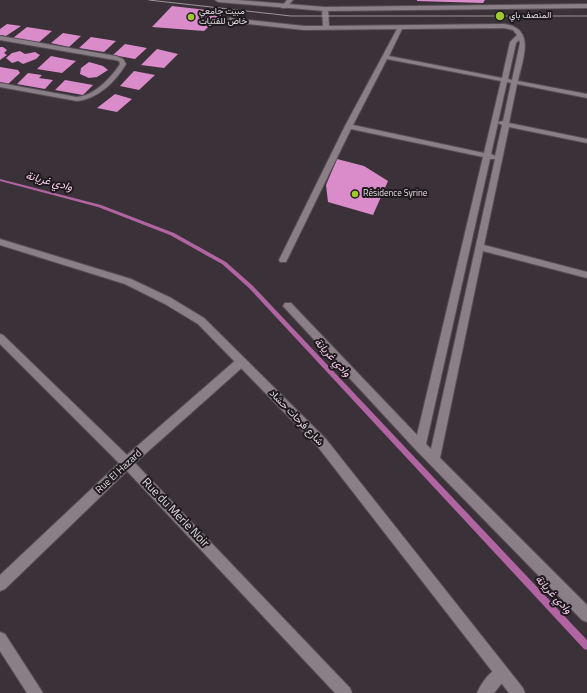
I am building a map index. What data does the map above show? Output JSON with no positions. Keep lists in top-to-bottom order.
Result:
{
  "streets": {
    "street": ["شارع فرحات حشاد", "Rue El Hazard", "Rue du Merle Noir"]
  },
  "crossings": [
    ["شارع فرحات حشاد", "Rue El Hazard"],
    ["Rue El Hazard", "Rue du Merle Noir"]
  ],
  "water": ["وادي غريانة"],
  "places": ["المنصف باي", "مبيت جامعي خاص للفتيات", "Résidence Syrine"]
}
